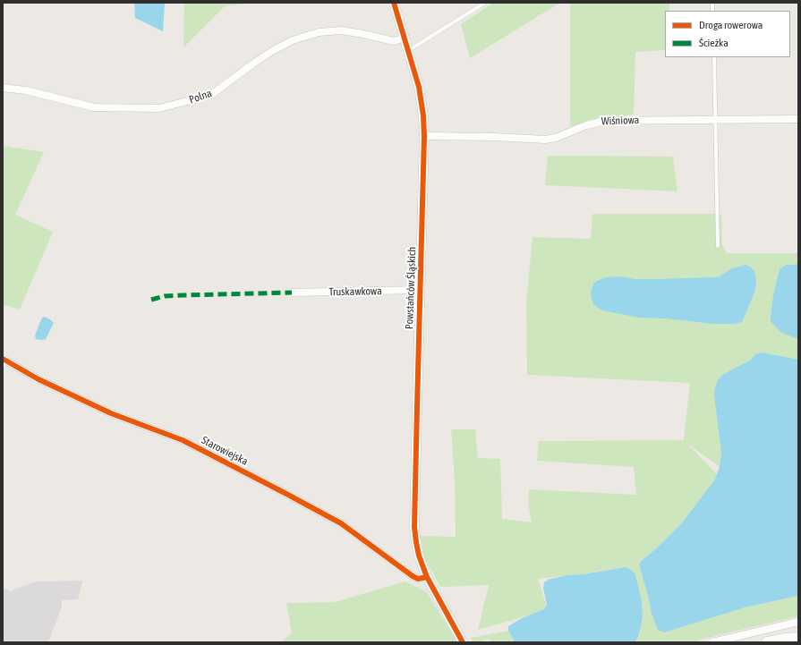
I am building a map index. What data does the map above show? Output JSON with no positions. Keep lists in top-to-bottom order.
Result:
{
  "streets": {
    "street": [
      "Polna",
      "Wiśniowa",
      "Powstańców Śląskich",
      "Truskawkowa",
      "Starowiejska"
    ]
  },
  "crossings": [
    ["Polna", "Powstańców Śląskich"],
    ["Wiśniowa", "Powstańców Śląskich"],
    ["Powstańców Śląskich", "Truskawkowa"],
    ["Powstańców Śląskich", "Starowiejska"]
  ],
  "legend": ["Droga rowerowa", "Ścieżka"]
}
